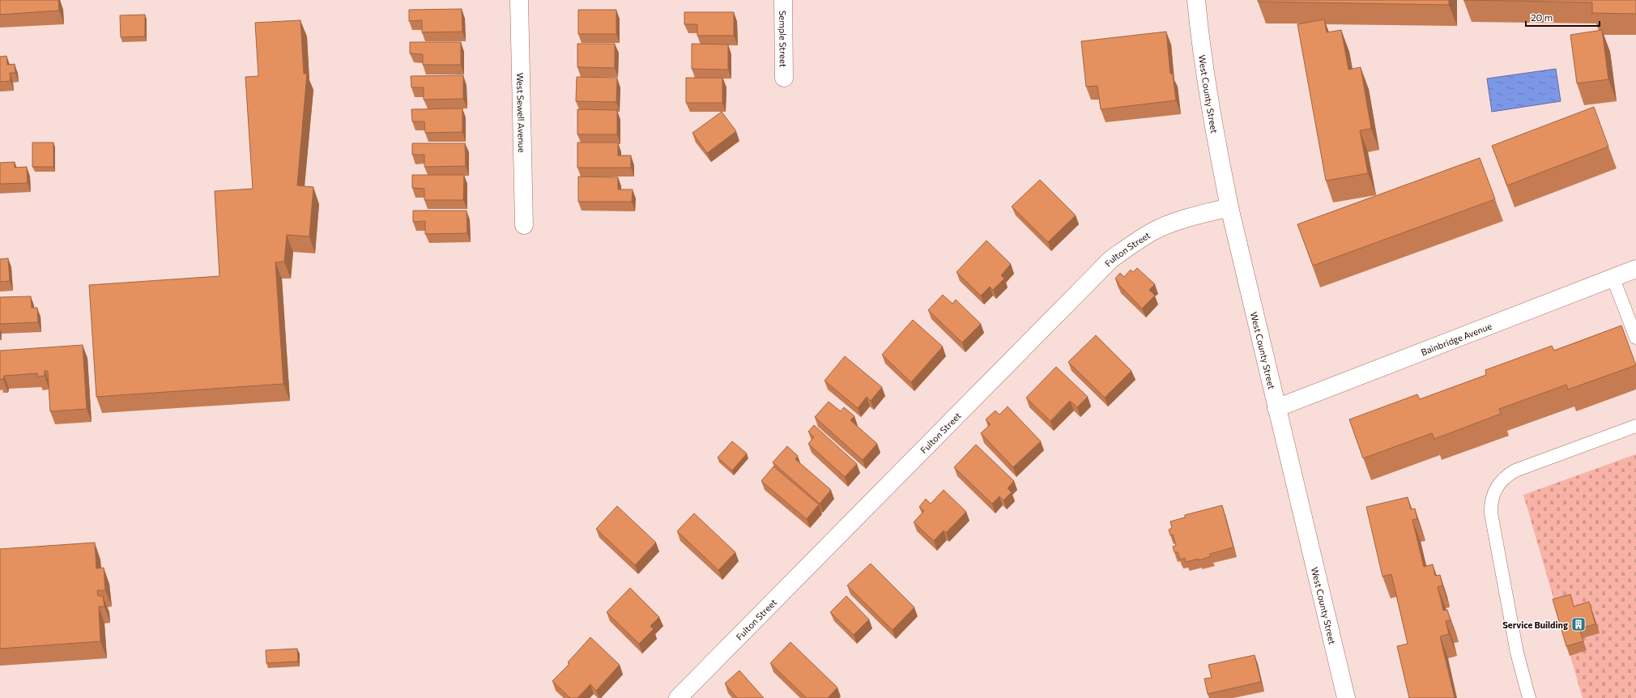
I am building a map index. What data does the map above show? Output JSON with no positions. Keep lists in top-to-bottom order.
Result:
{
  "streets": {
    "street": [
      "Semple Street",
      "West County Street",
      "West Sewell Avenue",
      "Fulton Street",
      "Bainbridge Avenue"
    ]
  },
  "crossings": [
    ["West County Street", "Fulton Street"],
    ["West County Street", "Bainbridge Avenue"]
  ],
  "places": {
    "building": ["Service Building"]
  },
  "scale_bar": "20 m"
}
